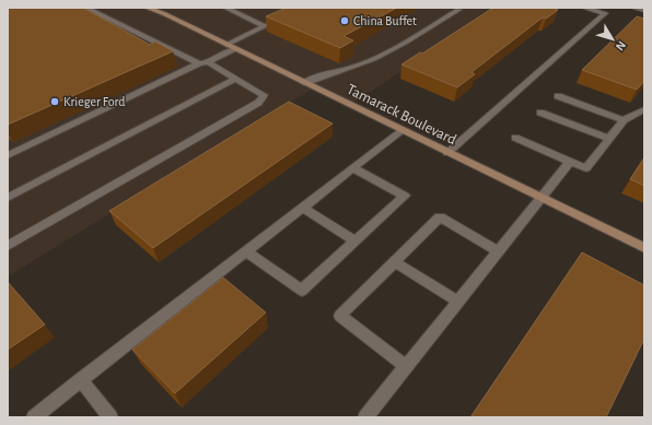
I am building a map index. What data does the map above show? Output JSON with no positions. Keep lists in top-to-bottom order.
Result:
{
  "streets": {
    "street": ["Tamarack Boulevard"]
  },
  "places": ["China Buffet", "Krieger Ford"],
  "north": "bottom right"
}
